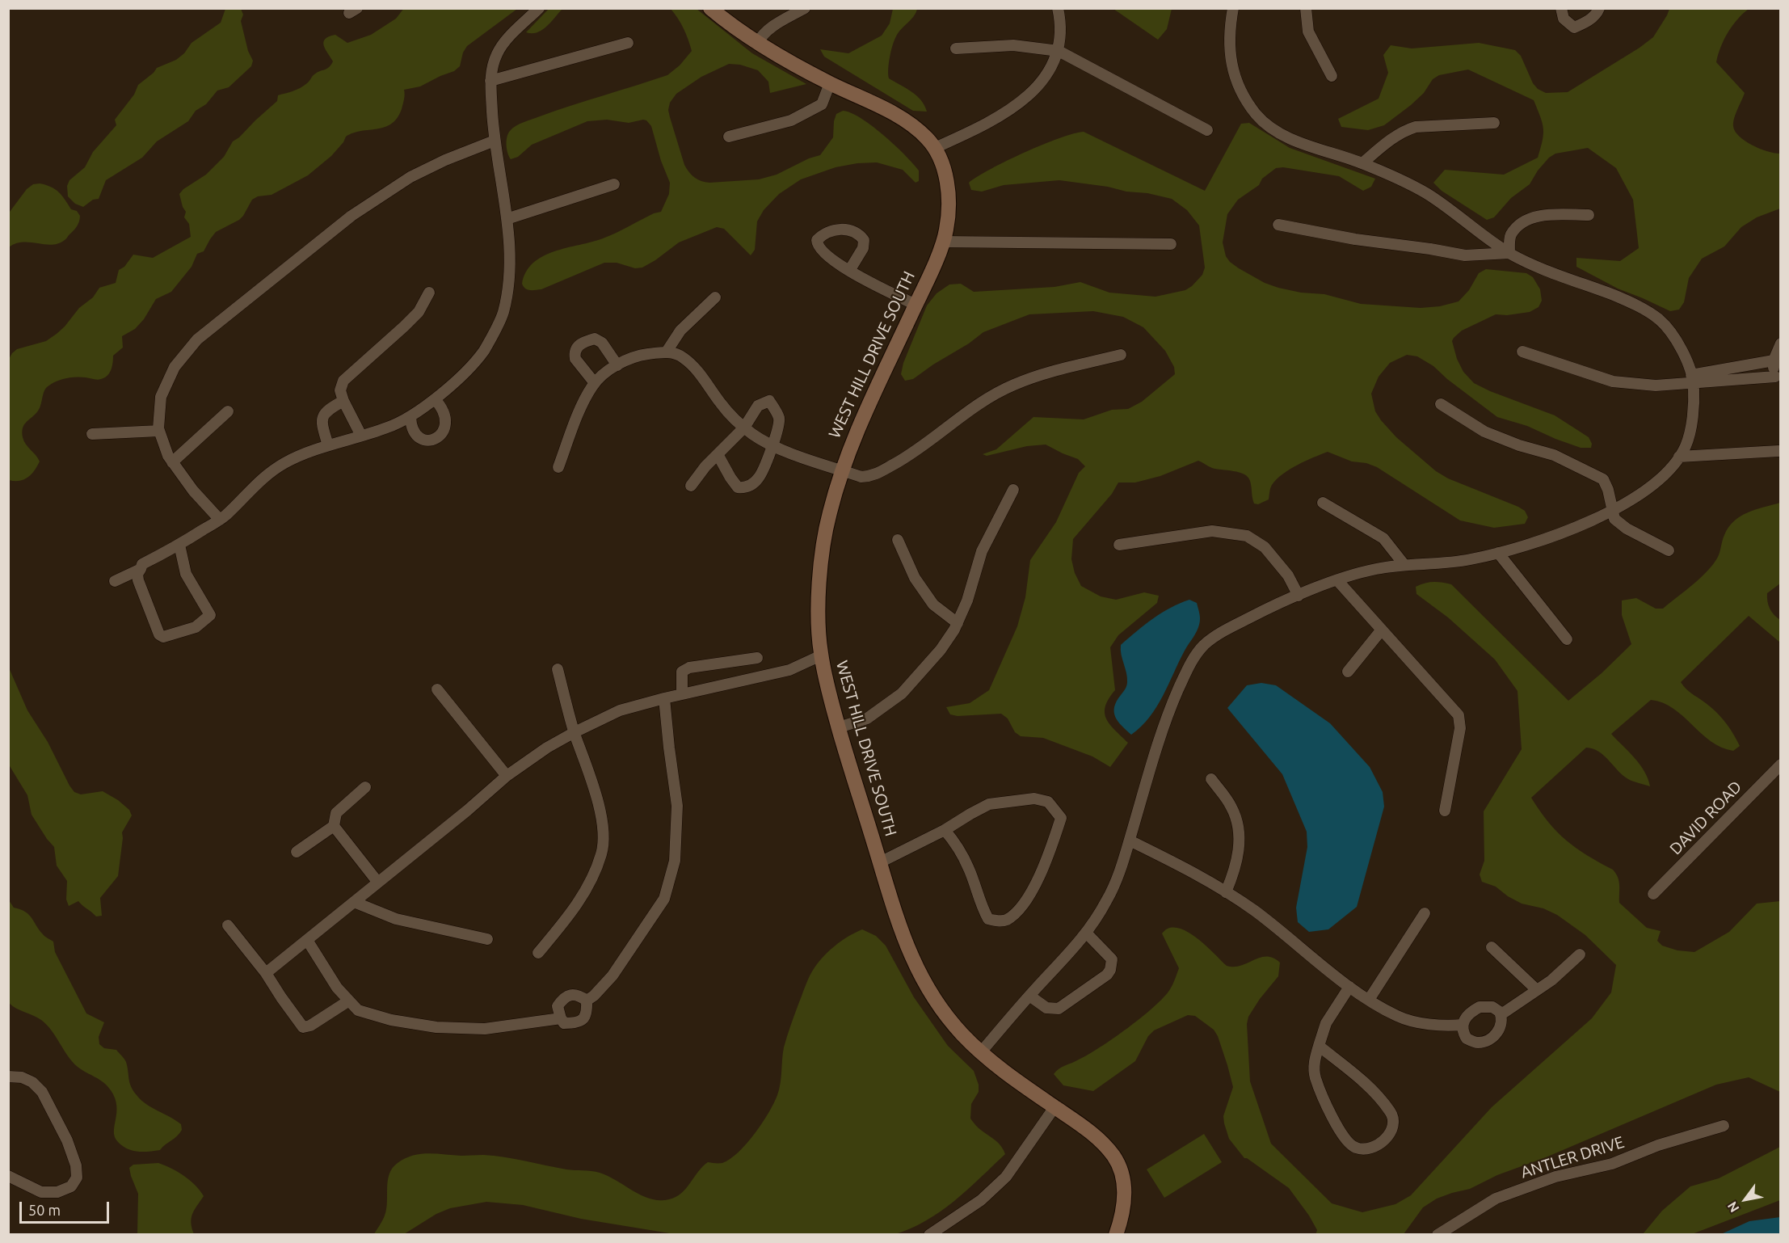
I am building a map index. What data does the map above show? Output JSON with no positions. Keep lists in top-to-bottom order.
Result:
{
  "streets": {
    "street": ["WEST HILL DRIVE SOUTH", "DAVID ROAD", "ANTLER DRIVE"]
  },
  "scale_bar": "50 m",
  "north": "bottom left"
}
